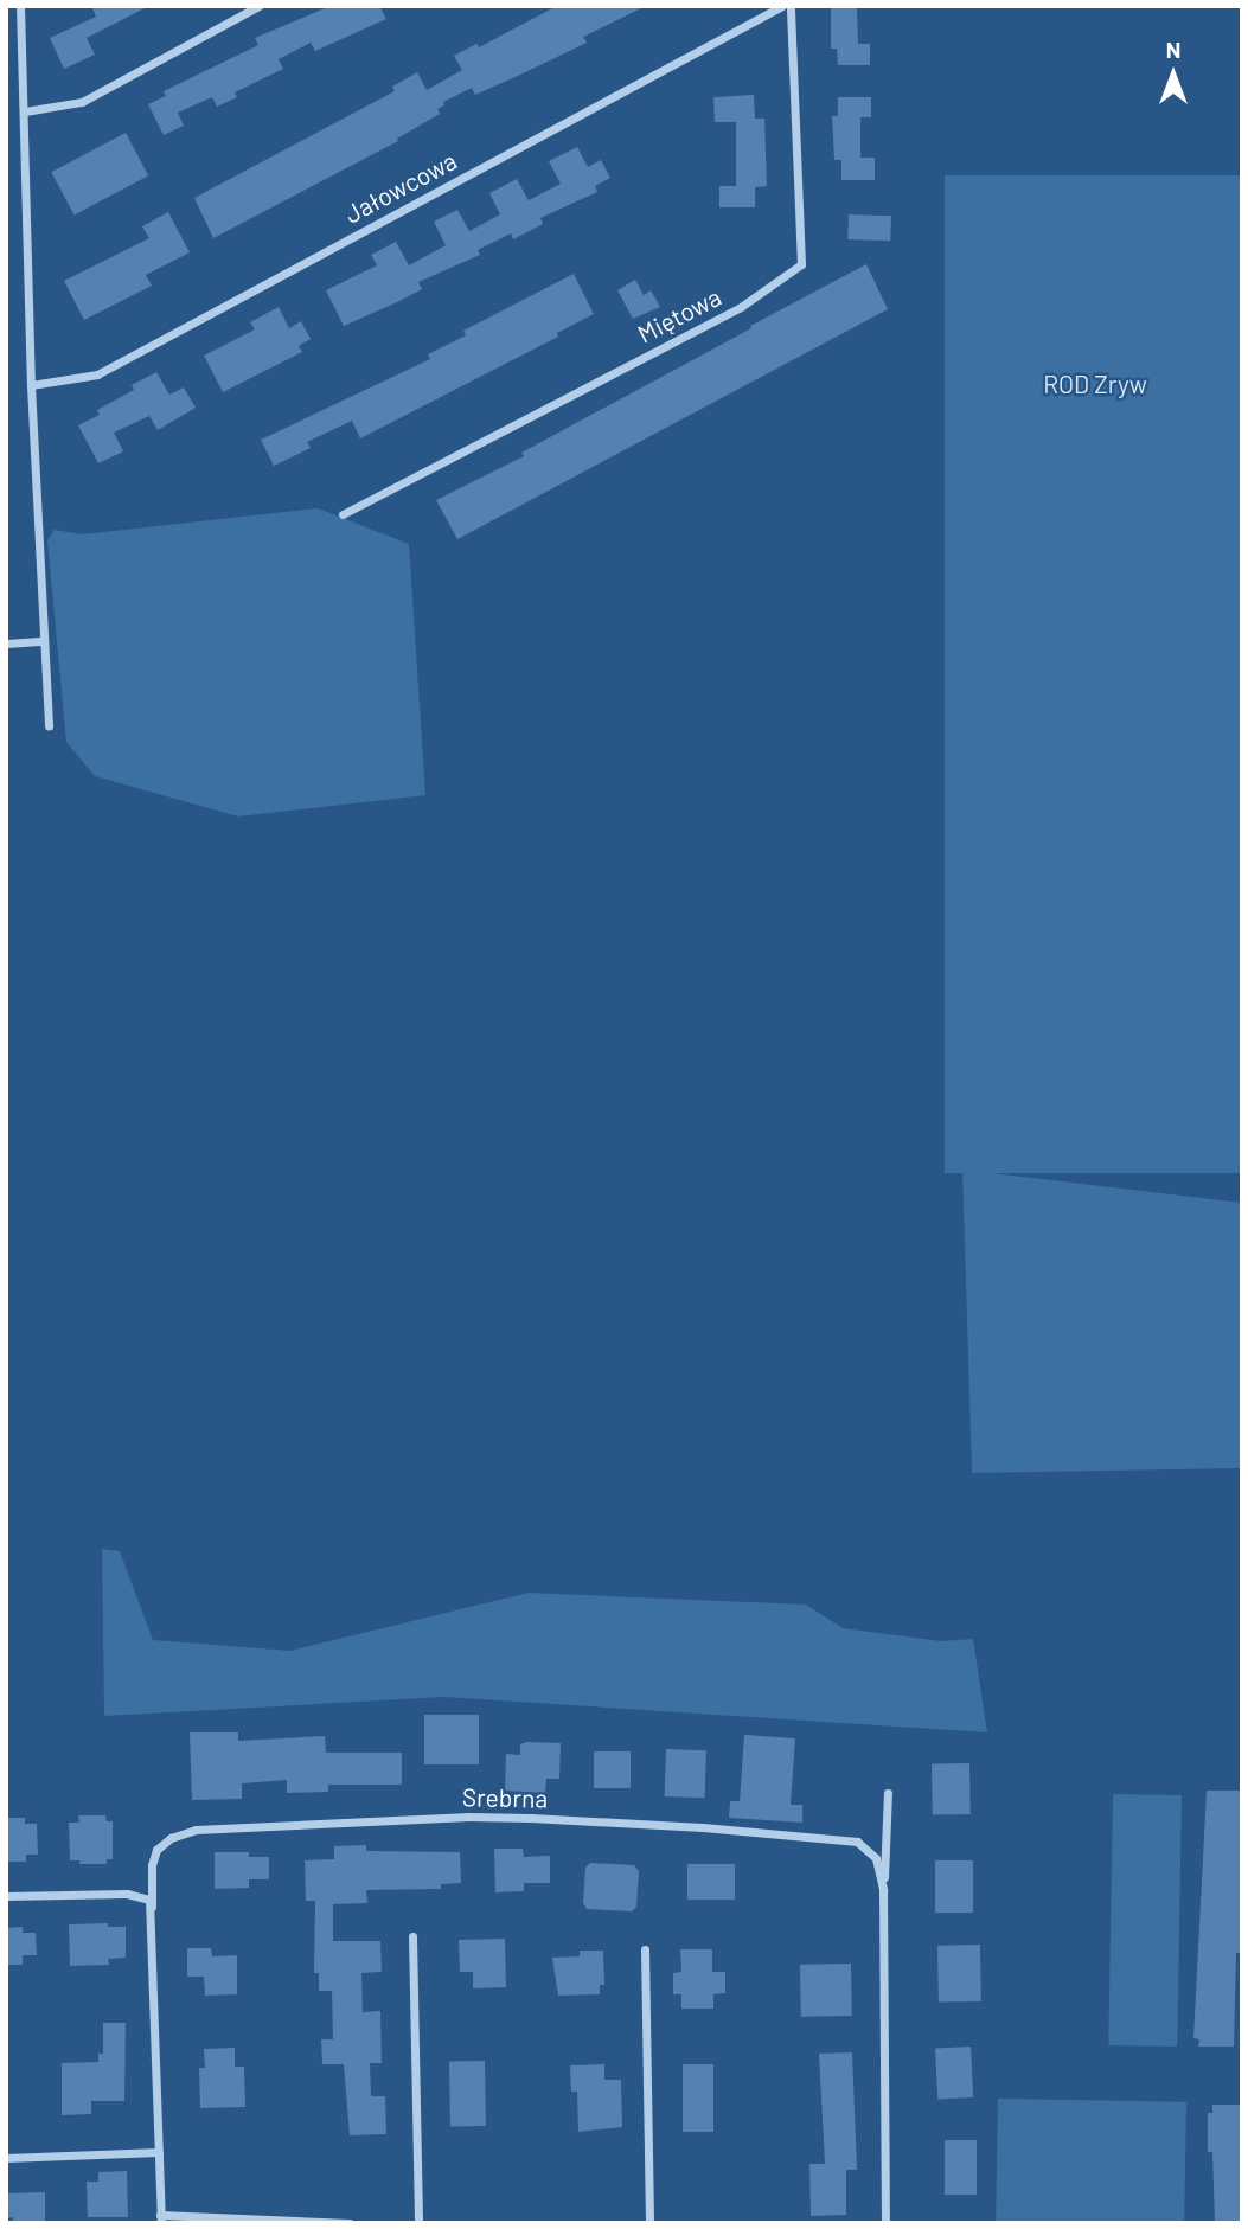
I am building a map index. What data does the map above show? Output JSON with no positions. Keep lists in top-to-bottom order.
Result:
{
  "streets": {
    "street": ["Jałowcowa", "Miętowa", "Srebrna"]
  },
  "parks": ["ROD Zryw"],
  "north": "top"
}
